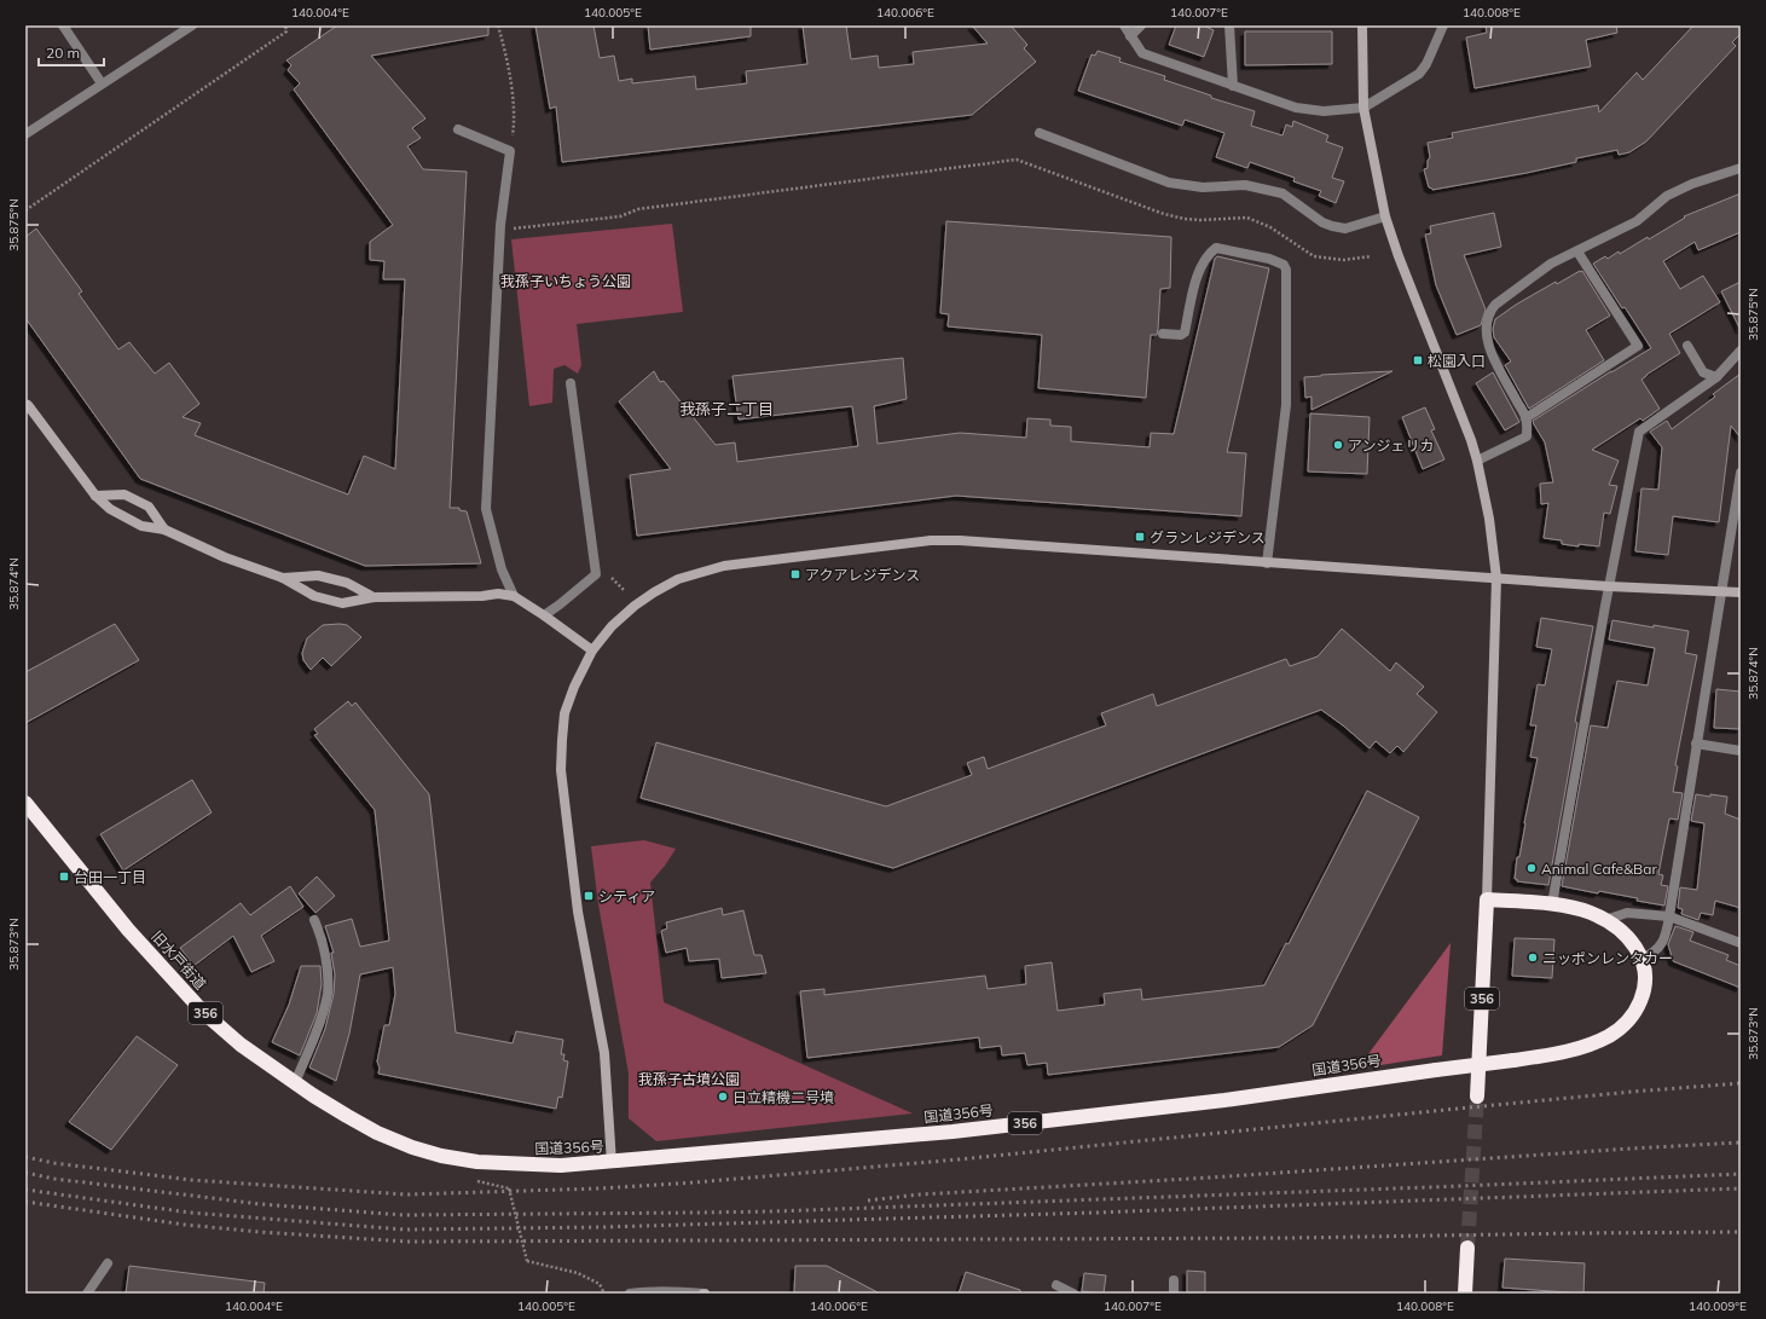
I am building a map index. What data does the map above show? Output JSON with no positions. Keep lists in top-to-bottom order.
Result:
{
  "streets": {
    "highway": ["旧水戸街道", "356", "国道356号"]
  },
  "crossings": [
    ["旧水戸街道", "国道356号"],
    ["356", "国道356号"]
  ],
  "districts": ["我孫子二丁目"],
  "parks": ["我孫子いちょう公園", "我孫子古墳公園"],
  "places": {
    "transit": [
      "松園入口",
      "グランレジデンス",
      "アクアレジデンス",
      "台田一丁目",
      "シティア"
    ],
    "other": [
      "アンジェリカ",
      "Animal Cafe&Bar",
      "ニッポンレンタカー",
      "日立精機二号墳"
    ]
  },
  "scale_bar": "20 m",
  "coordinates": [
    "140.004°E",
    "140.005°E",
    "140.006°E",
    "140.007°E",
    "140.008°E",
    "35.875°N",
    "35.874°N",
    "35.873°N",
    "140.009°E"
  ]
}
